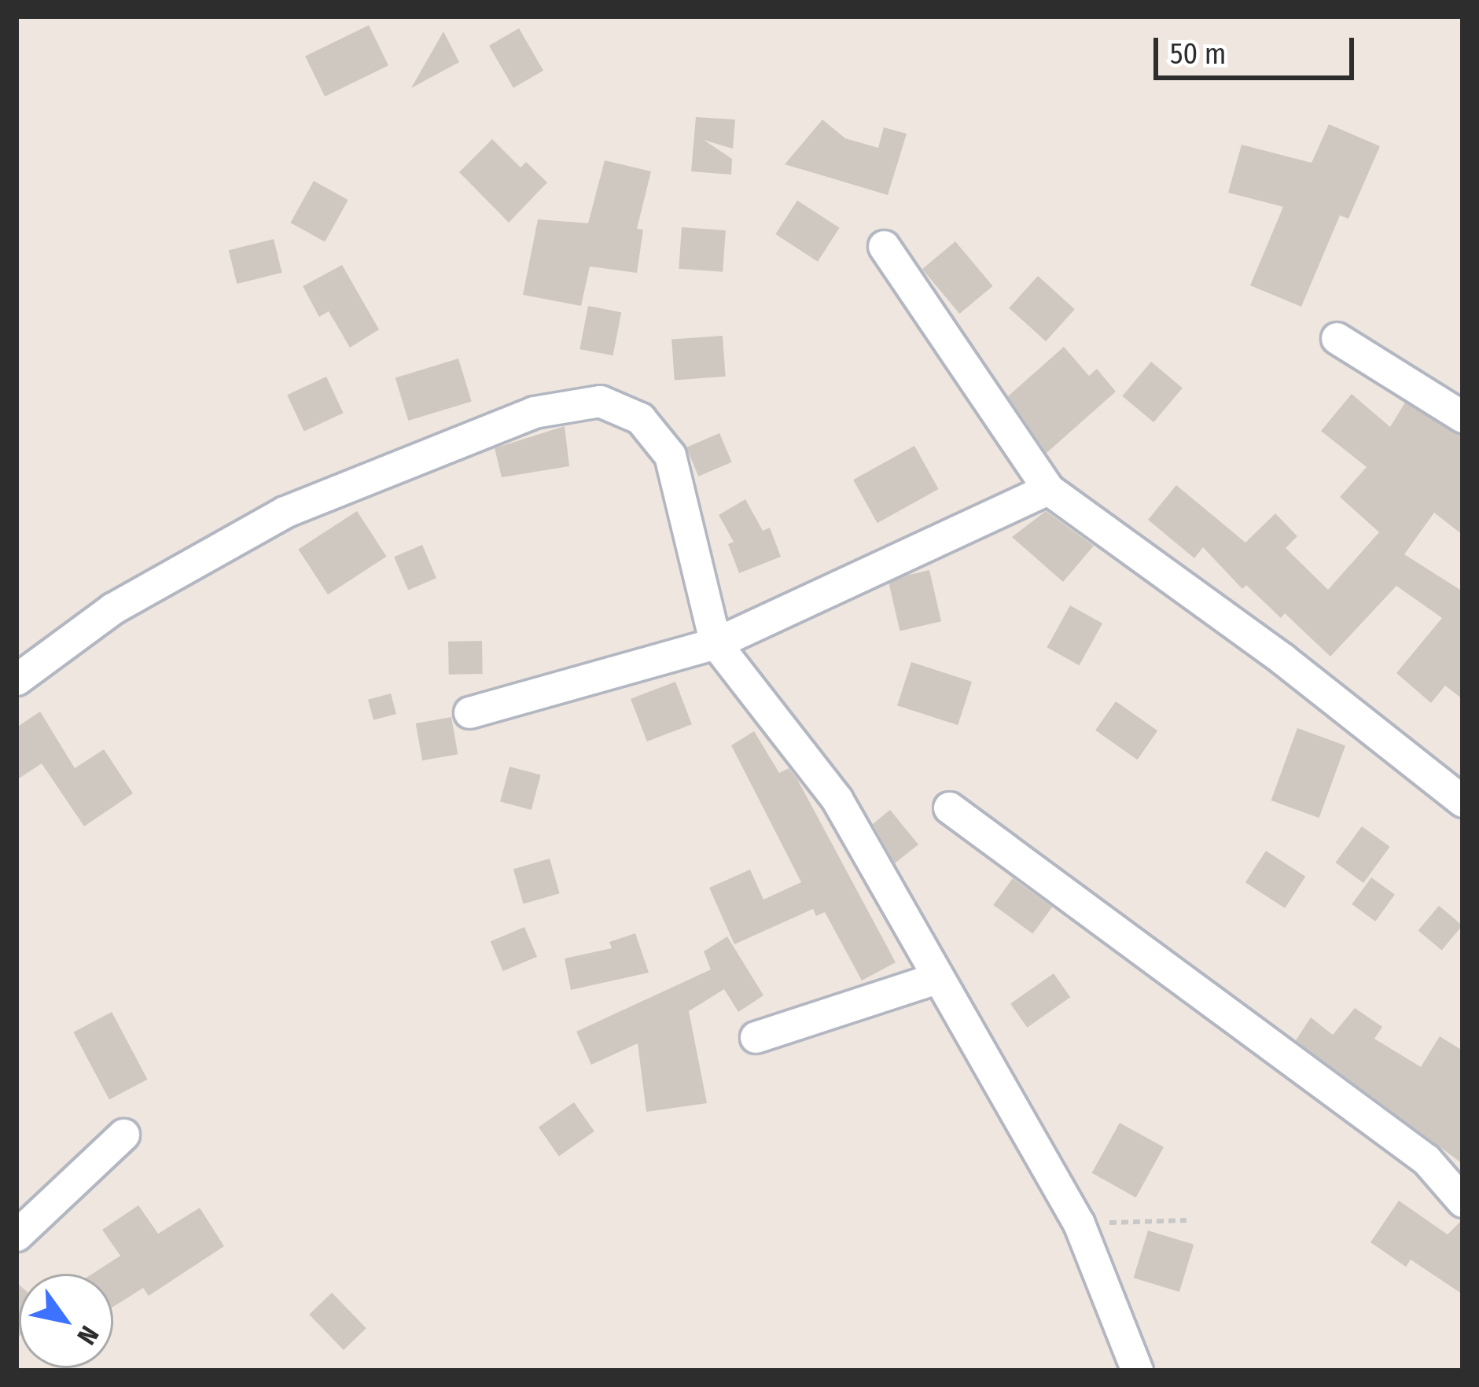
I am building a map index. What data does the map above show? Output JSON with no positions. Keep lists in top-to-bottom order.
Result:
{
  "scale_bar": "50 m",
  "north": "bottom right"
}
